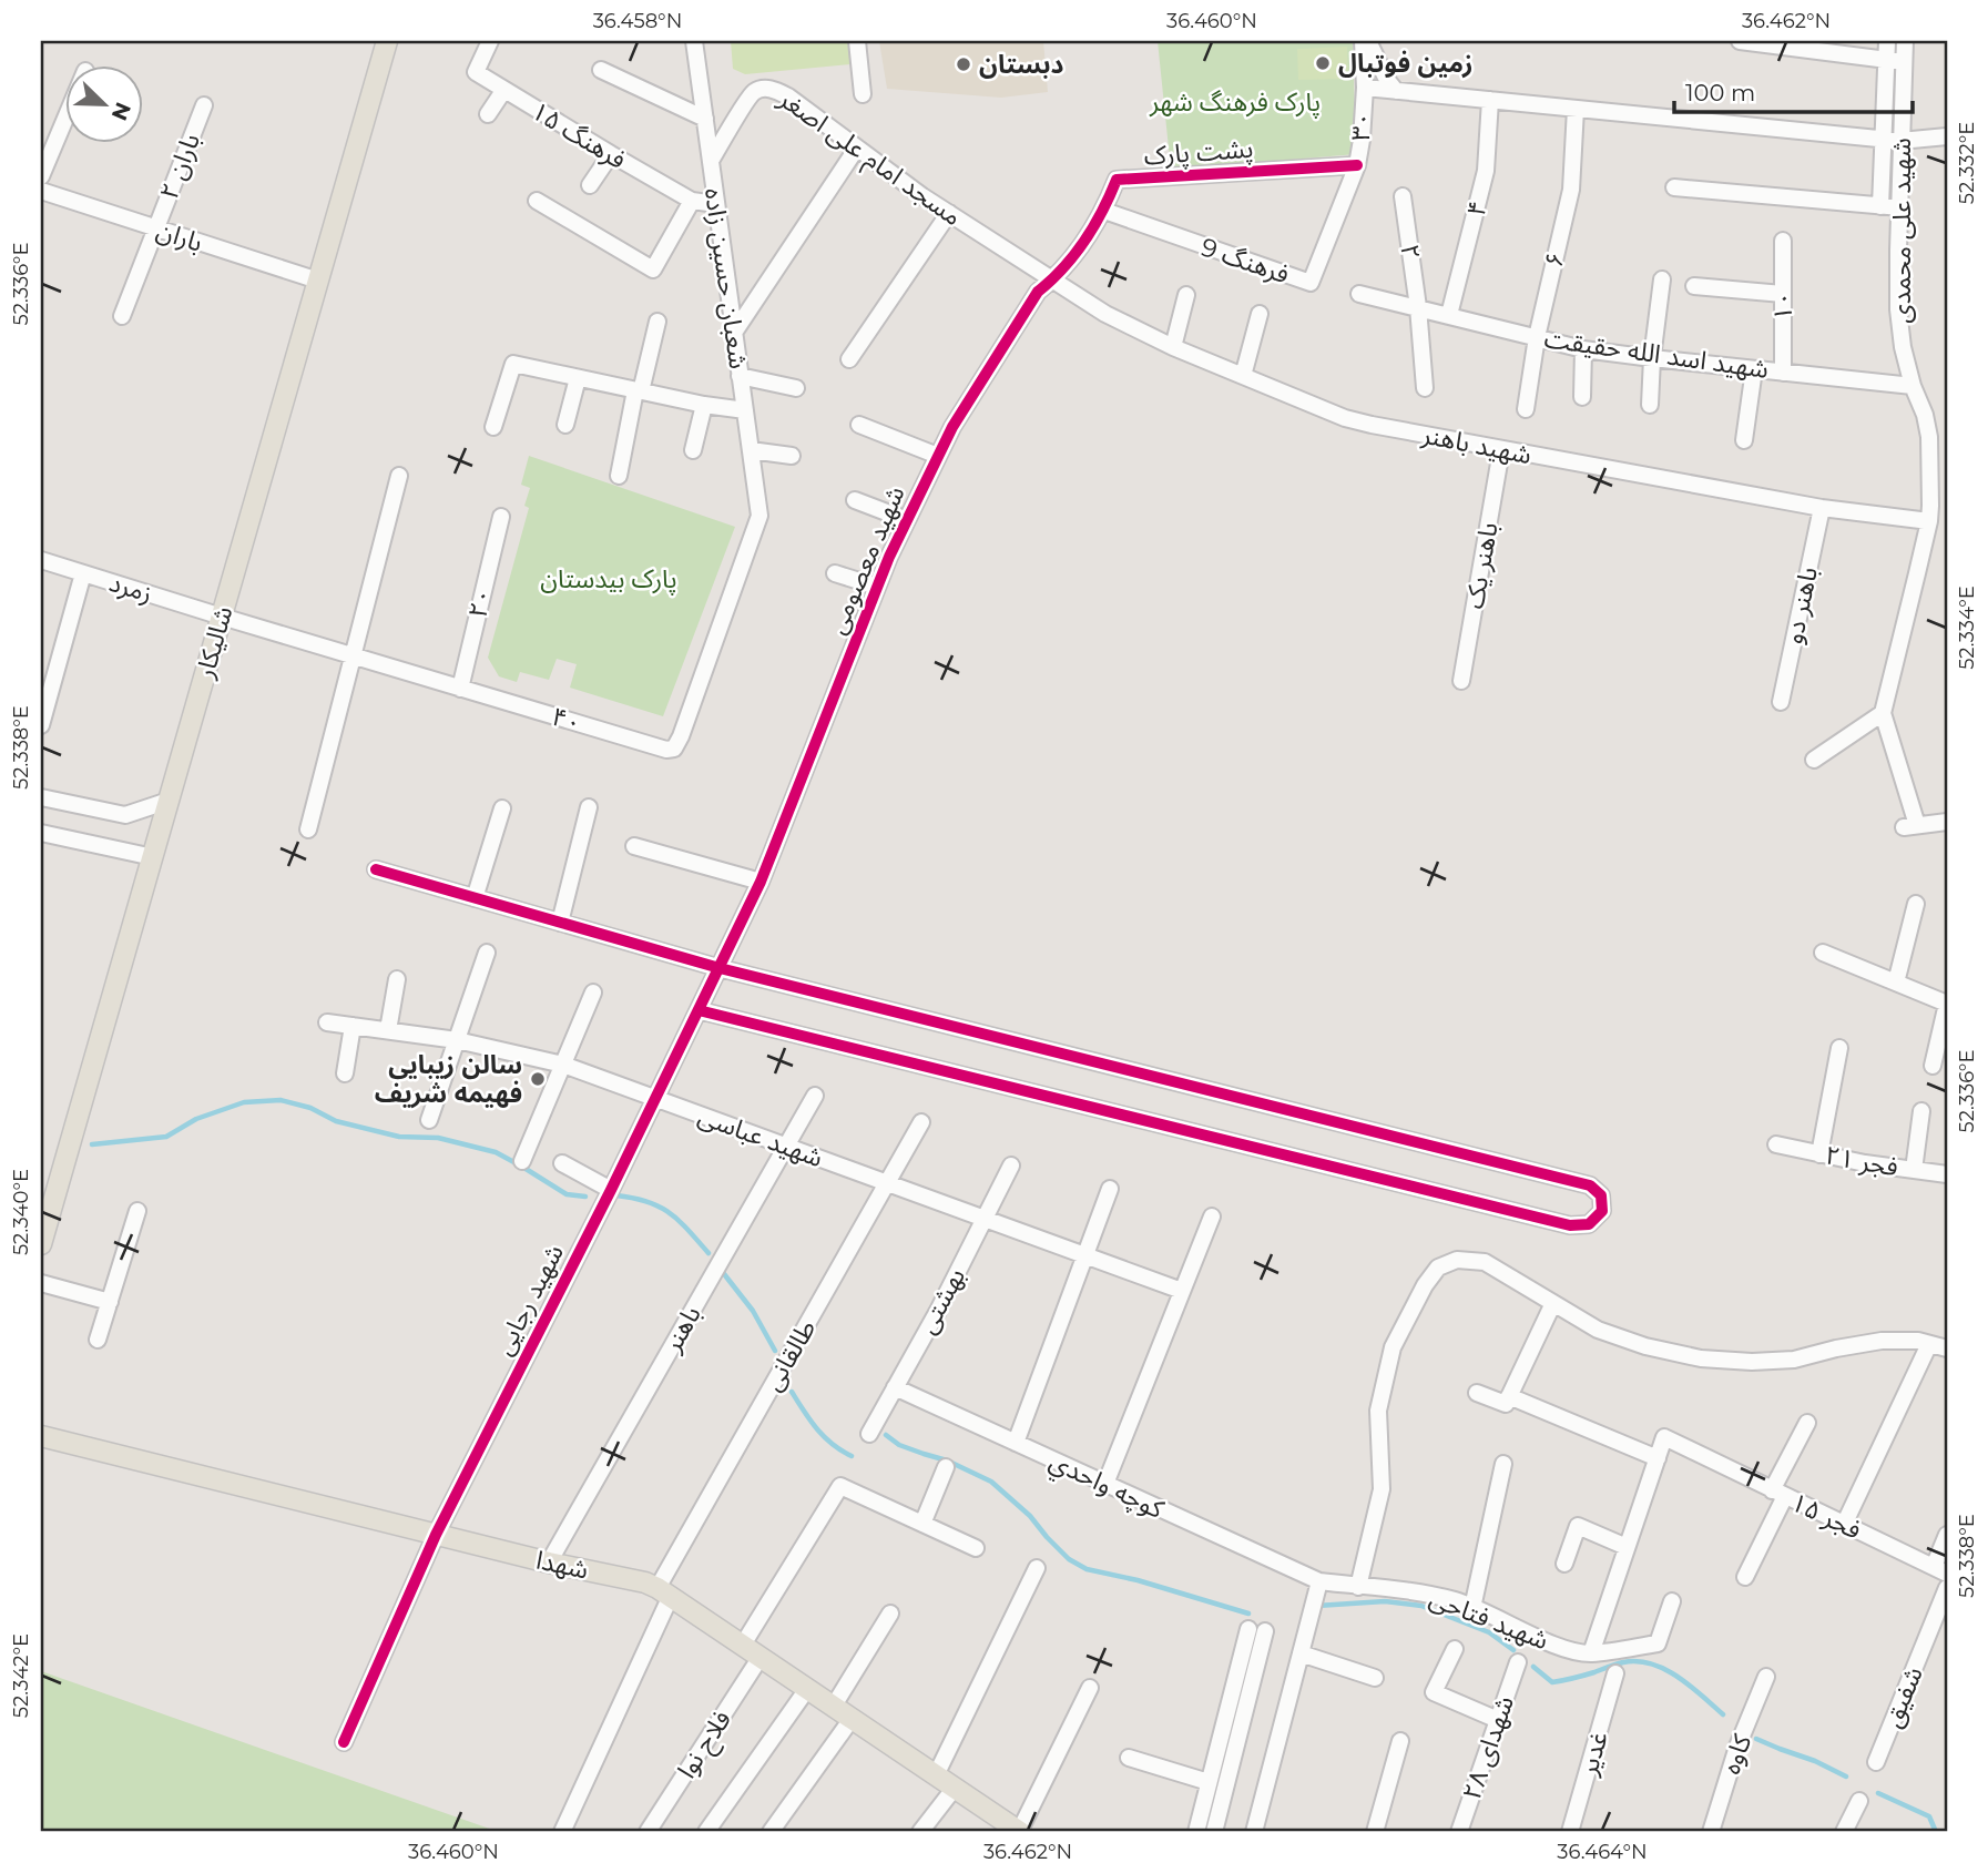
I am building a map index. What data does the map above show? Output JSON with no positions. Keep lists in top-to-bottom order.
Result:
{
  "streets": {
    "main road": ["شالیکار", "شهدا"],
    "street": [
      "۳۰",
      "فرهنگ ۱۵",
      "پشت پارک",
      "مسجد امام علی اصغر",
      "باران ۲",
      "۴",
      "شهید علی محمدی",
      "باران",
      "۲",
      "۶",
      "فرهنگ 9",
      "شعبان حسین زاده",
      "۱۰",
      "شهید اسد الله حقیقت",
      "شهید باهنر",
      "شهید معصومی",
      "باهنر یک",
      "زمرد",
      "۲۰",
      "باهنر دو",
      "۴۰",
      "شهید عباسی",
      "فجر ۲۱",
      "شهید رجایی",
      "بهشتی",
      "باهنر",
      "طالقانی",
      "كوچه واحدي",
      "فجر ۱۵",
      "شهید فتاحی",
      "شفیق",
      "فلاح نوا",
      "شهدای ۲۸",
      "غدیر",
      "کاوه"
    ]
  },
  "crossings": [
    ["۳۰", "پشت پارک"],
    ["۳۰", "فرهنگ 9"],
    ["فرهنگ ۱۵", "شعبان حسین زاده"],
    ["پشت پارک", "مسجد امام علی اصغر"],
    ["پشت پارک", "فرهنگ 9"],
    ["پشت پارک", "شهید باهنر"],
    ["پشت پارک", "شهید معصومی"],
    ["مسجد امام علی اصغر", "شعبان حسین زاده"],
    ["مسجد امام علی اصغر", "شهید باهنر"],
    ["مسجد امام علی اصغر", "شهید معصومی"],
    ["باران ۲", "باران"],
    ["۴", "شهید اسد الله حقیقت"],
    ["شهید علی محمدی", "شهید اسد الله حقیقت"],
    ["شهید علی محمدی", "شهید باهنر"],
    ["باران", "شالیکار"],
    ["۲", "شهید اسد الله حقیقت"],
    ["۶", "شهید اسد الله حقیقت"],
    ["شعبان حسین زاده", "۴۰"],
    ["۱۰", "شهید اسد الله حقیقت"],
    ["شهید باهنر", "شهید معصومی"],
    ["شهید باهنر", "باهنر یک"],
    ["شهید باهنر", "باهنر دو"],
    ["شهید معصومی", "شهید رجایی"],
    ["زمرد", "شالیکار"],
    ["زمرد", "۴۰"],
    ["۲۰", "۴۰"],
    ["شالیکار", "۴۰"],
    ["شهید عباسی", "شهید رجایی"],
    ["شهید عباسی", "بهشتی"],
    ["شهید عباسی", "باهنر"],
    ["شهید عباسی", "طالقانی"],
    ["شهید رجایی", "شهدا"],
    ["بهشتی", "كوچه واحدي"],
    ["باهنر", "شهدا"],
    ["طالقانی", "شهدا"],
    ["كوچه واحدي", "شهید فتاحی"],
    ["شهدا", "فلاح نوا"]
  ],
  "parks": ["پارک فرهنگ شهر", "پارک بیدستان"],
  "places": ["زمین فوتبال", "دبستان", "سالن زیبایی فهیمه شریف"],
  "scale_bar": "100 m",
  "north": "bottom right",
  "coordinates": [
    "36.458°N",
    "36.460°N",
    "36.462°N",
    "52.332°E",
    "52.336°E",
    "52.334°E",
    "52.338°E",
    "52.340°E",
    "52.342°E",
    "36.464°N"
  ]
}
